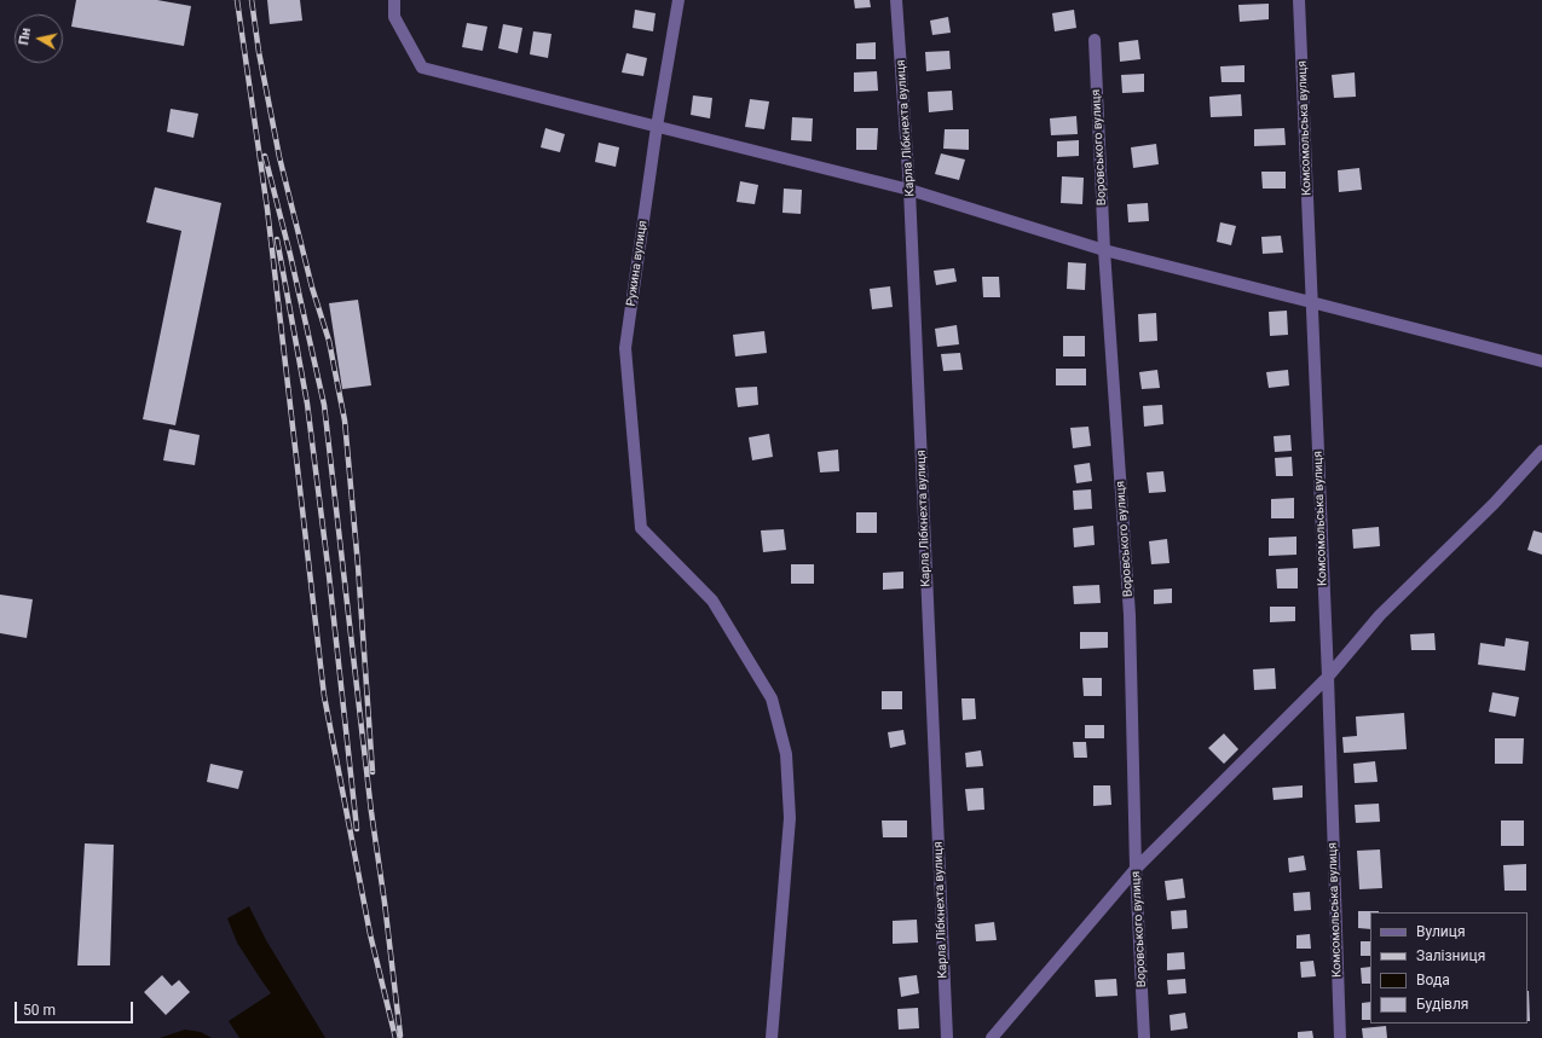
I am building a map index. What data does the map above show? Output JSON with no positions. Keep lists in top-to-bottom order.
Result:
{
  "streets": {
    "street": [
      "Карла Лібкнехта вулиця",
      "Комсомольська вулиця",
      "Воровського вулиця",
      "Ружина вулиця"
    ]
  },
  "legend": [
    "Вулиця",
    "Залізниця",
    "Вода",
    "Будівля"
  ],
  "scale_bar": "50 m",
  "north": "left"
}
